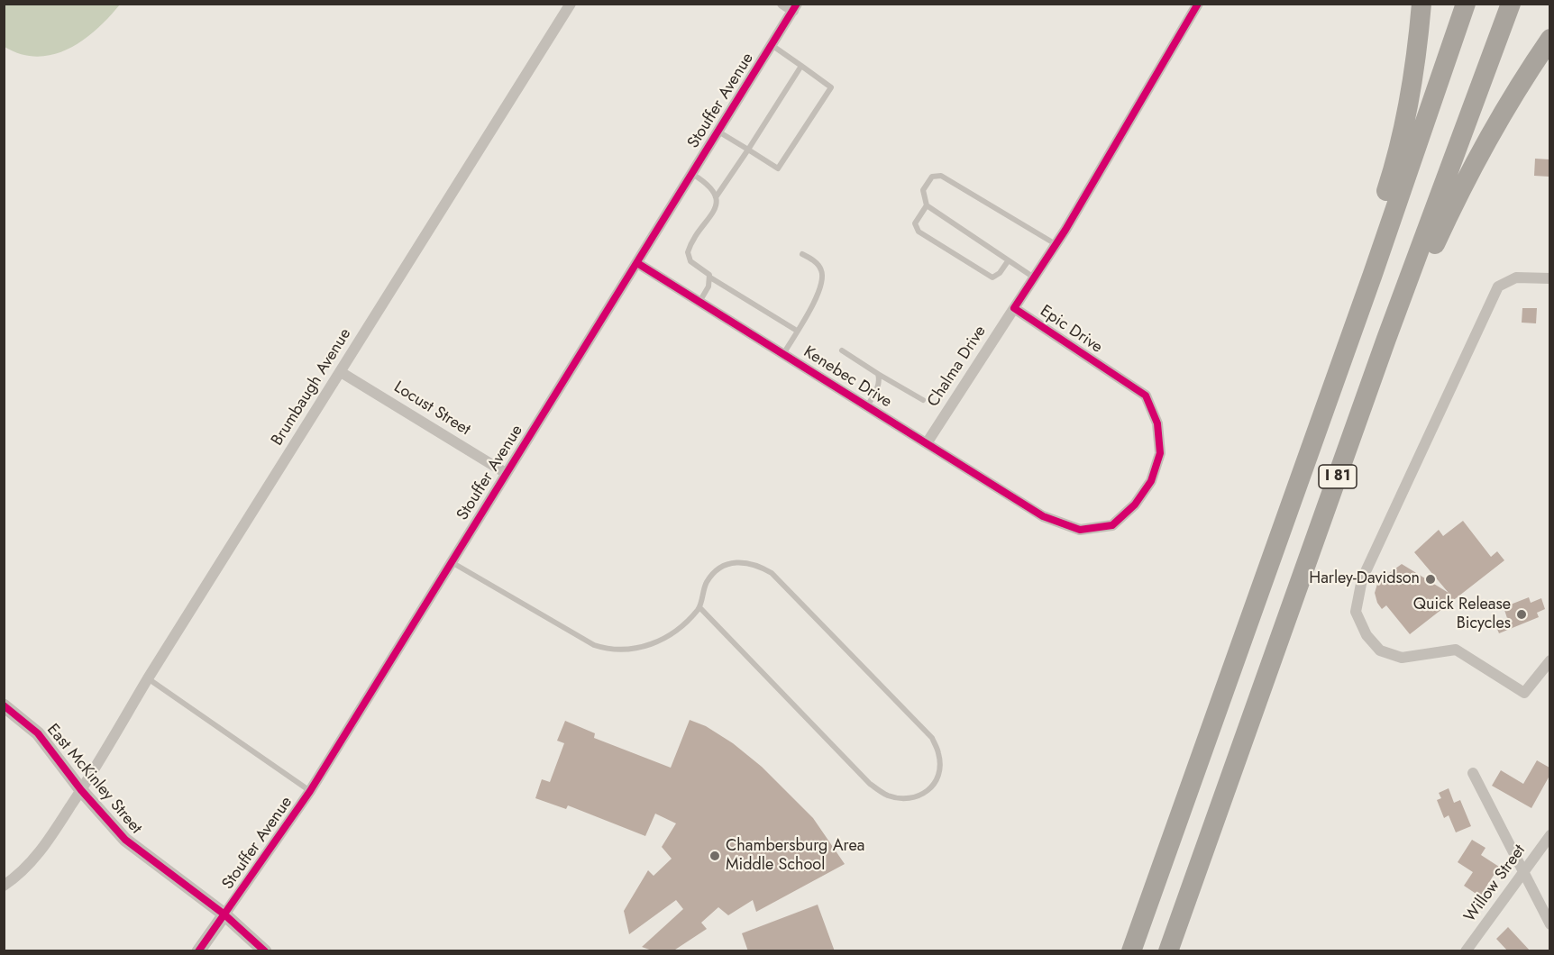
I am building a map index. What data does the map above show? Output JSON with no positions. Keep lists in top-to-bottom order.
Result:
{
  "streets": {
    "highway": ["I 81"],
    "street": [
      "Stouffer Avenue",
      "Epic Drive",
      "Chalma Drive",
      "Kenebec Drive",
      "Brumbaugh Avenue",
      "Locust Street",
      "East McKinley Street",
      "Willow Street"
    ]
  },
  "crossings": [
    ["Stouffer Avenue", "Kenebec Drive"],
    ["Stouffer Avenue", "Locust Street"],
    ["Stouffer Avenue", "East McKinley Street"],
    ["Epic Drive", "Chalma Drive"],
    ["Epic Drive", "Kenebec Drive"],
    ["Chalma Drive", "Kenebec Drive"],
    ["Brumbaugh Avenue", "Locust Street"],
    ["Brumbaugh Avenue", "East McKinley Street"]
  ],
  "places": ["Harley-Davidson", "Quick Release Bicycles", "Chambersburg Area Middle School"]
}
